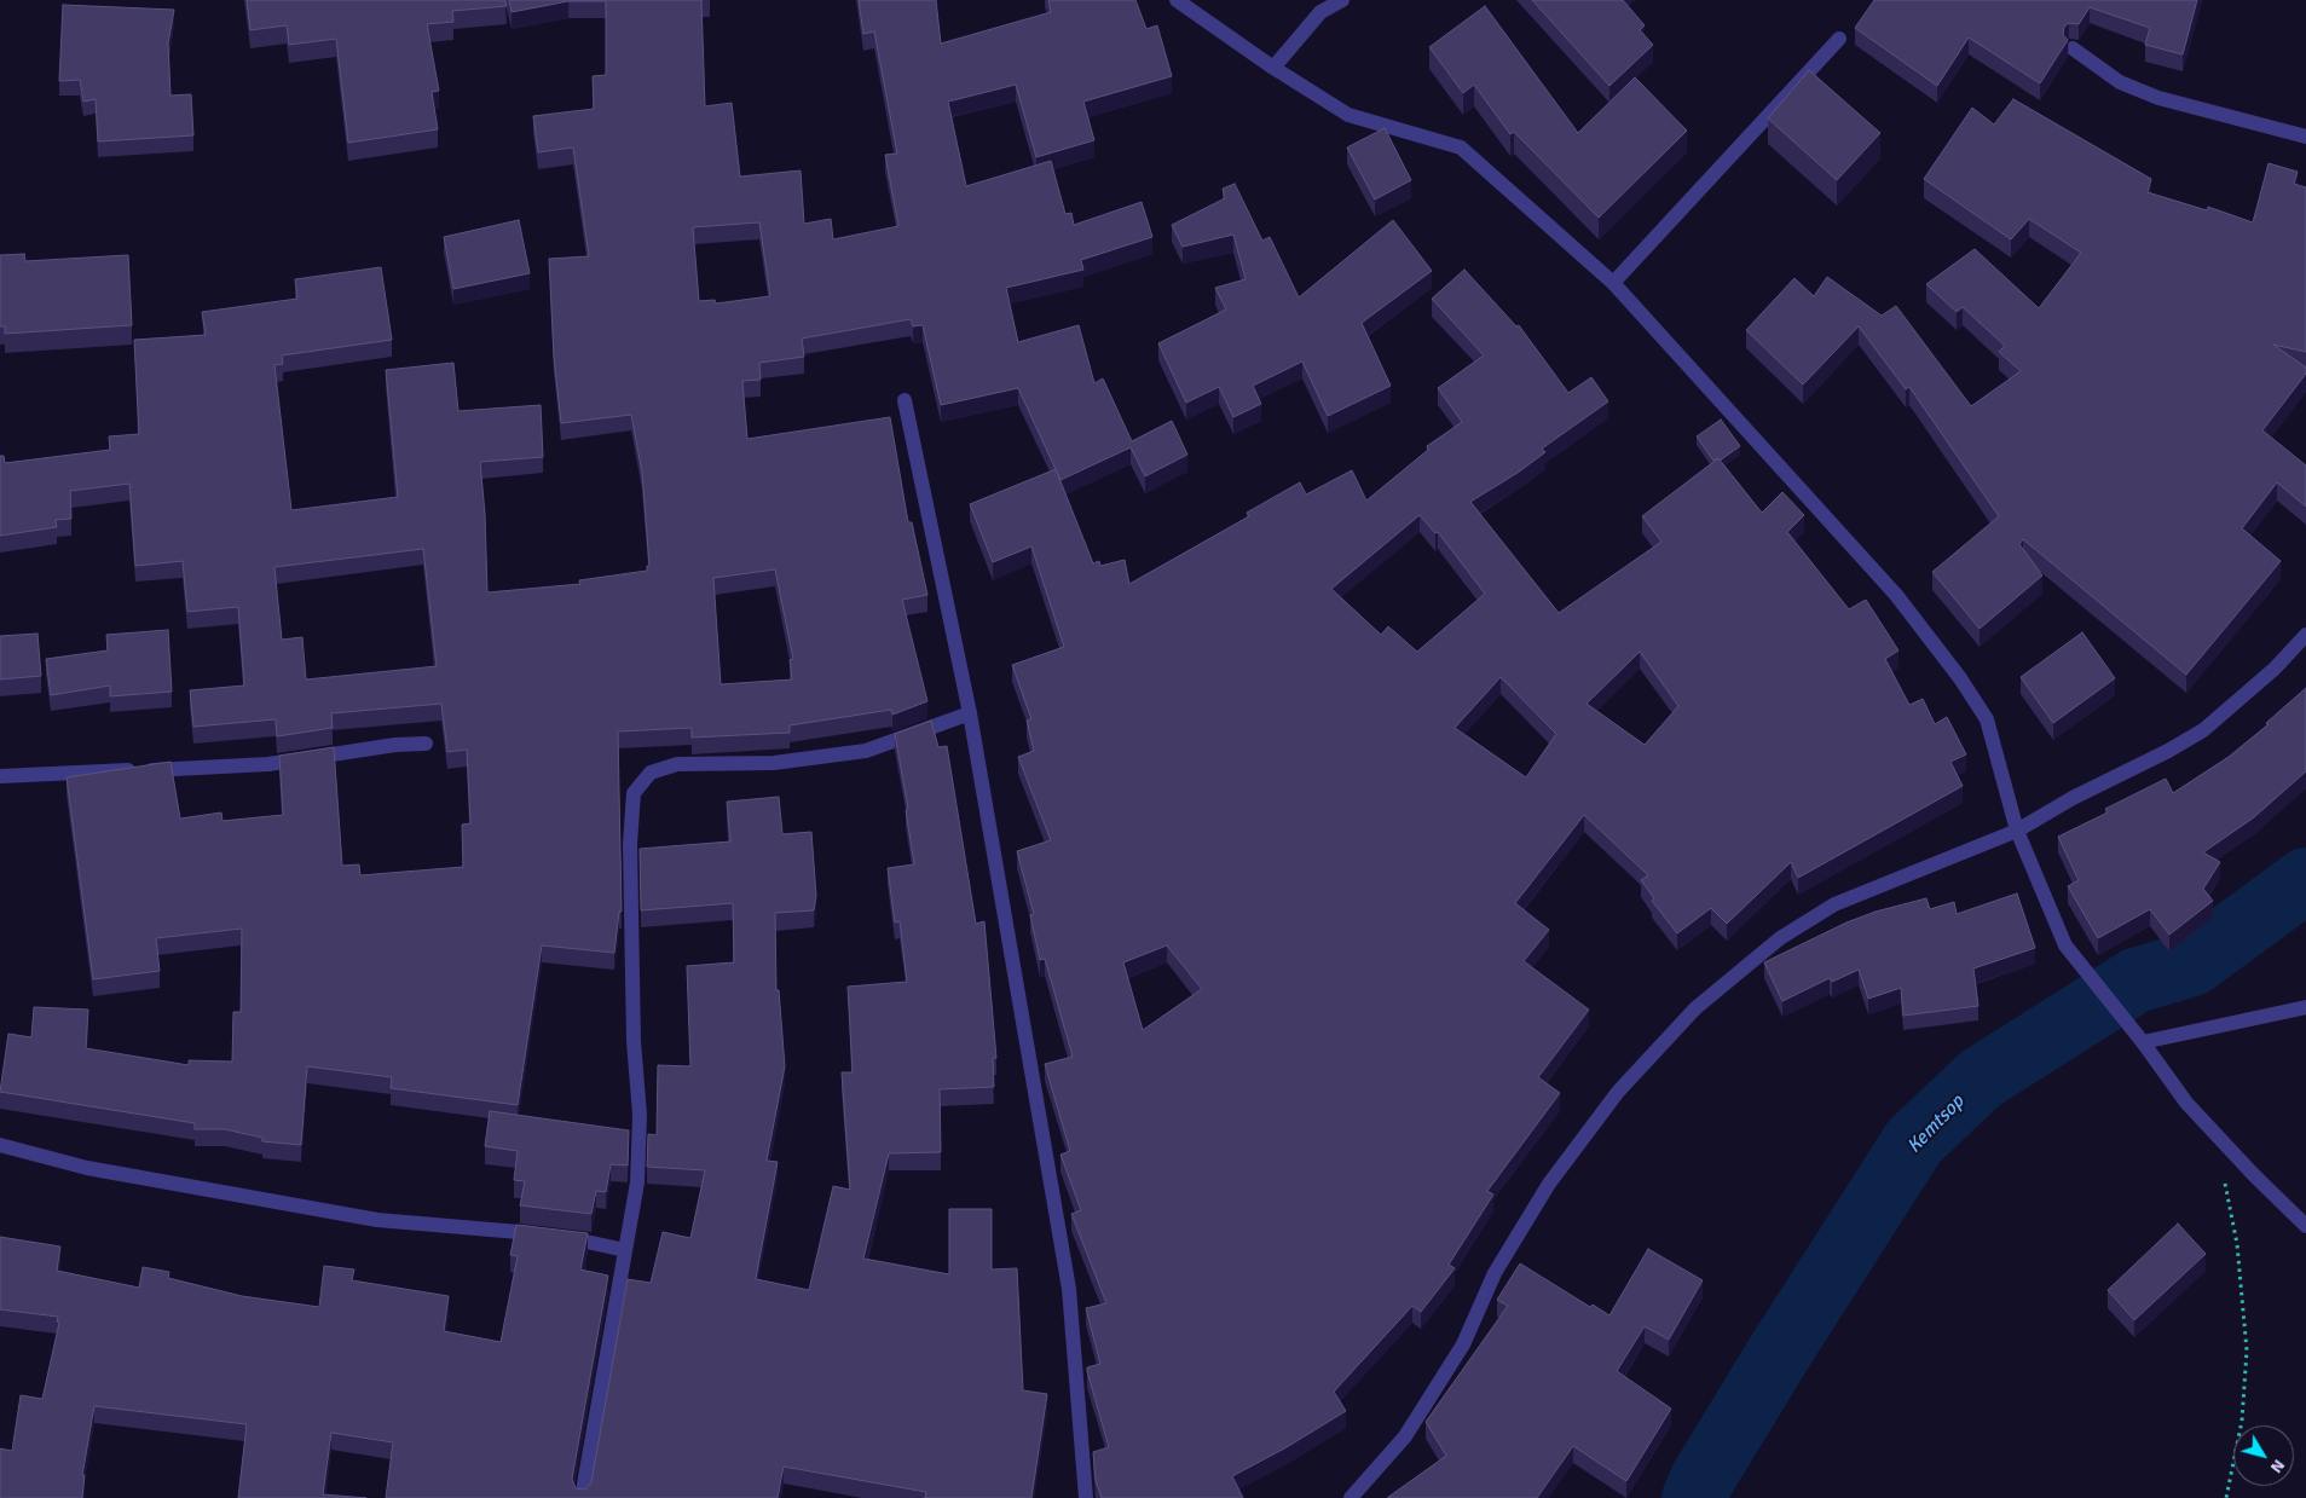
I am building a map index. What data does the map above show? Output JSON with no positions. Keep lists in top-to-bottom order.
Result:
{
  "water": ["Kemtsop"],
  "north": "bottom right"
}
